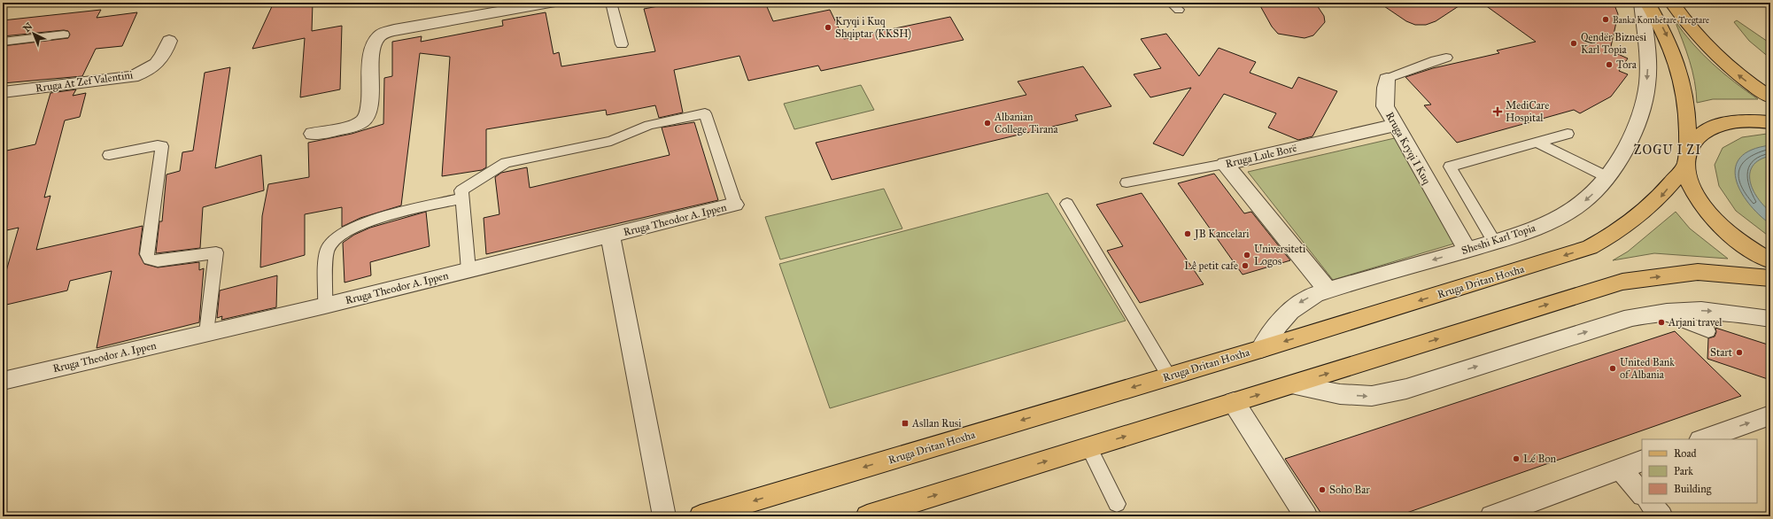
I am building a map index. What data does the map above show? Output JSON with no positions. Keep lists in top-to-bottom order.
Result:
{
  "streets": {
    "main road": ["Rruga Dritan Hoxha"],
    "street": [
      "Rruga At Zef Valentini",
      "Rruga Kryqi I Kuq",
      "Rruga Lule Borë",
      "Rruga Theodor A. Ippen",
      "Sheshi Karl Topia"
    ]
  },
  "crossings": [
    ["Rruga Kryqi I Kuq", "Rruga Lule Borë"],
    ["Rruga Kryqi I Kuq", "Sheshi Karl Topia"],
    ["Sheshi Karl Topia", "Rruga Dritan Hoxha"]
  ],
  "one_way": ["Sheshi Karl Topia"],
  "districts": ["ZOGU I ZI"],
  "places": {
    "other": [
      "Banka Kombëtare Tregtare",
      "Kryqi i Kuq Shqiptar (KKSH)",
      "Qendër Biznesi Karl Topia",
      "Tora",
      "Albanian College Tirana",
      "JB Kancelari",
      "Universiteti Logos",
      "Lê petit cafe",
      "Arjani travel",
      "Start",
      "United Bank of Albania",
      "Lé Bon",
      "Soho Bar"
    ],
    "health": ["MediCare Hospital"],
    "transit": ["Asllan Rusi"]
  },
  "legend": ["Road", "Park", "Building"],
  "north": "top left"
}
